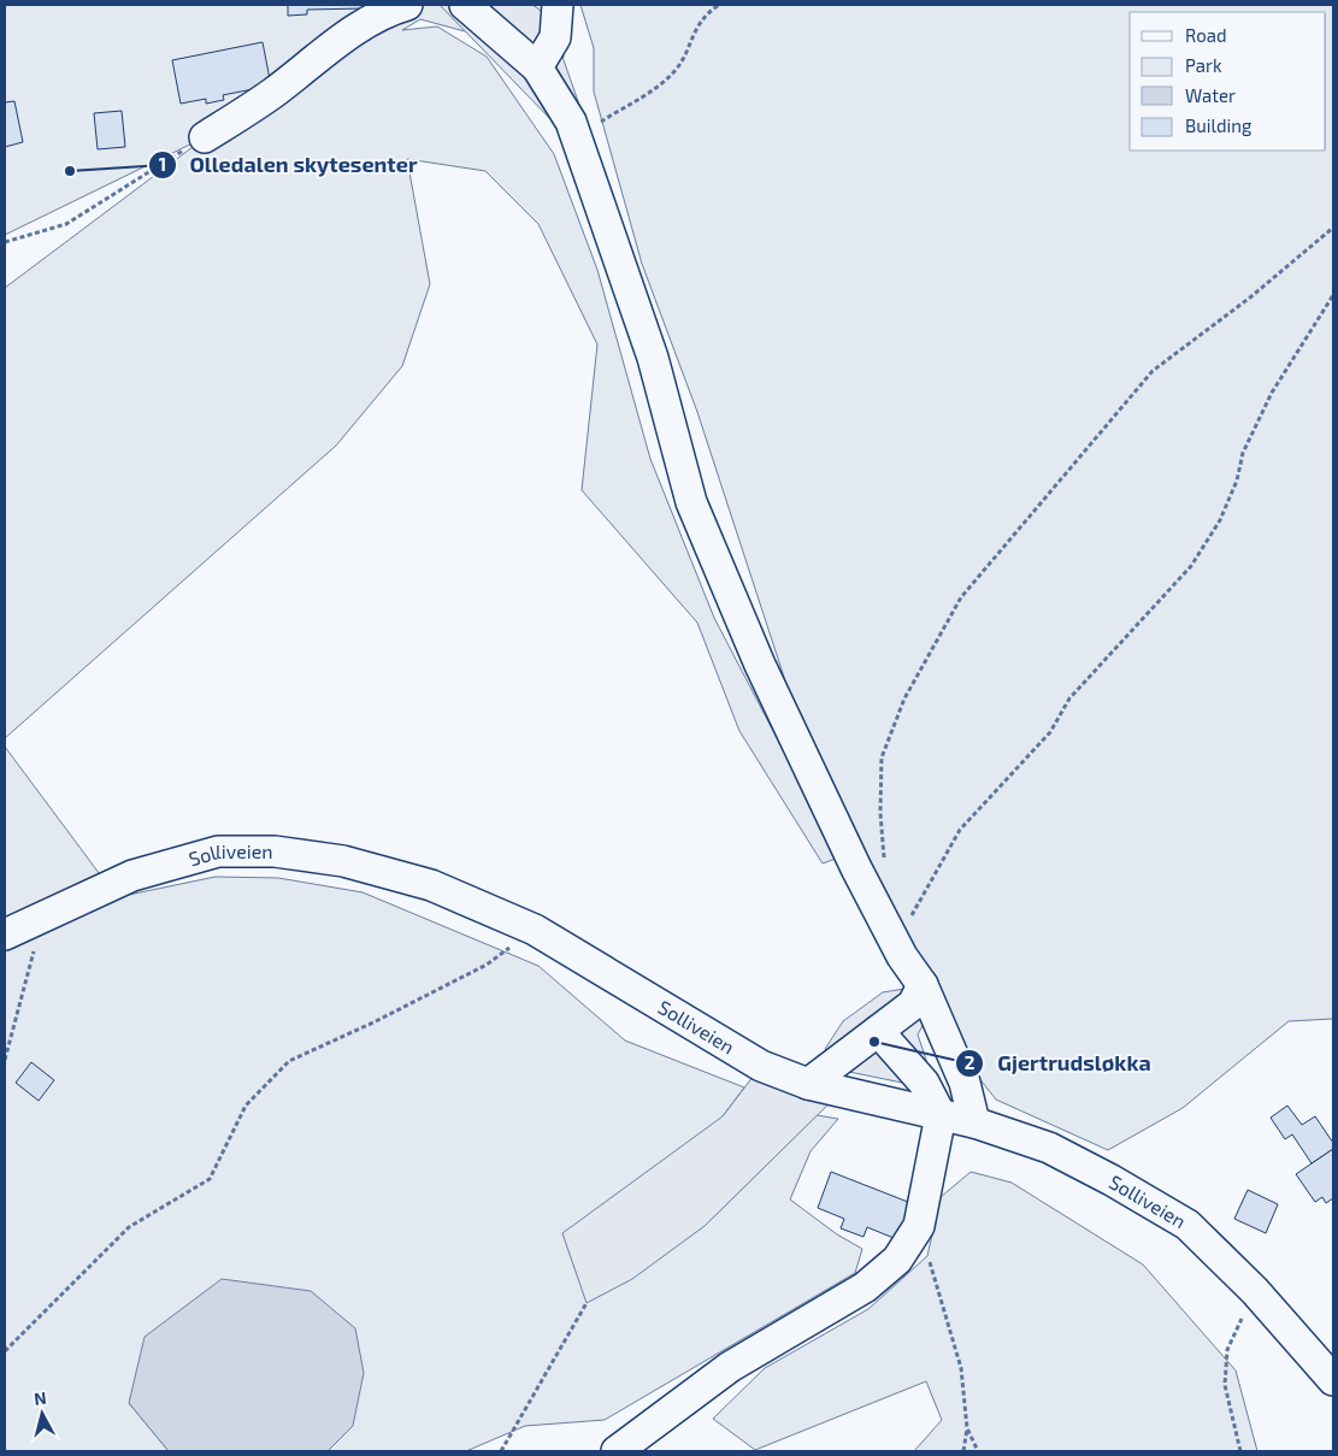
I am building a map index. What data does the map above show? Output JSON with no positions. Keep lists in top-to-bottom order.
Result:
{
  "streets": {
    "street": ["Solliveien"]
  },
  "places": ["Olledalen skytesenter", "Gjertrudsløkka"],
  "legend": [
    "Road",
    "Park",
    "Water",
    "Building"
  ],
  "north": "top"
}
